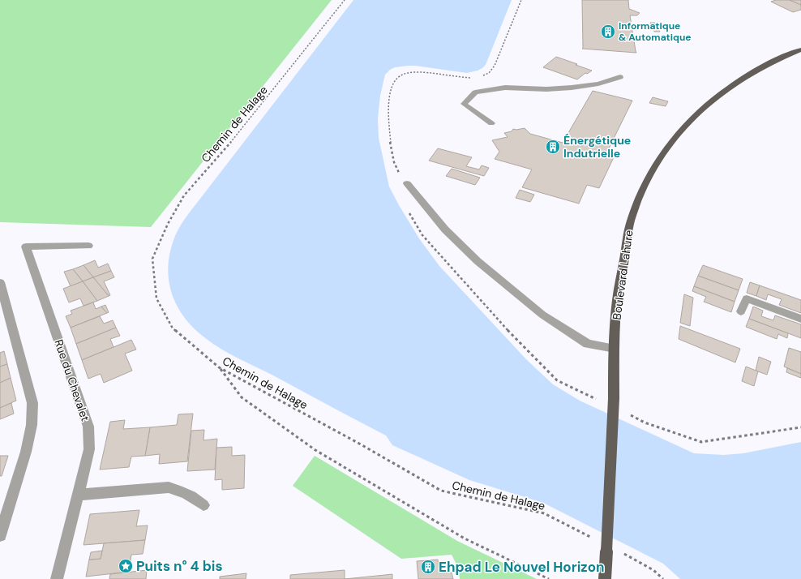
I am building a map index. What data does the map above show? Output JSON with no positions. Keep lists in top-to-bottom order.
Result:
{
  "streets": {
    "main road": ["Boulevard Lahure"],
    "street": ["Rue du Chevalet"],
    "path": ["Chemin de Halage"]
  },
  "places": {
    "building": ["Informatique & Automatique", "Énergétique Indutrielle", "Ehpad Le Nouvel Horizon"],
    "place": ["Puits n° 4 bis"]
  }
}
